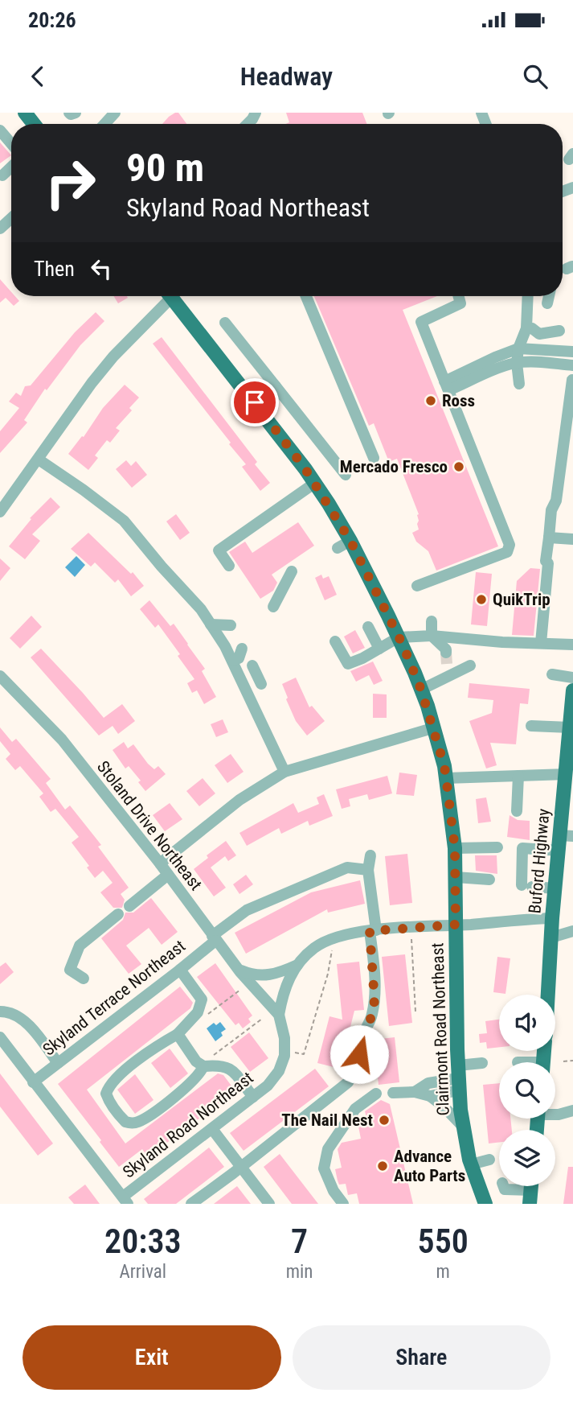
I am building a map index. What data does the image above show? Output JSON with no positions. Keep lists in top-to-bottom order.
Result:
{
  "streets": {
    "main road": ["Buford Highway", "Clairmont Road Northeast"],
    "street": ["Stoland Drive Northeast", "Skyland Terrace Northeast", "Skyland Road Northeast"]
  },
  "crossings": [
    ["Stoland Drive Northeast", "Skyland Terrace Northeast"],
    ["Stoland Drive Northeast", "Skyland Road Northeast"],
    ["Buford Highway", "Skyland Road Northeast"],
    ["Clairmont Road Northeast", "Skyland Road Northeast"]
  ],
  "places": [
    "Ross",
    "Mercado Fresco",
    "QuikTrip",
    "The Nail Nest",
    "Advance Auto Parts"
  ],
  "page": {
    "status": "20:26",
    "header": "Headway",
    "turn": ["90 m", "Skyland Road Northeast"],
    "then": "Then",
    "eta": [
      "20:33",
      "Arrival",
      "7",
      "min",
      "550",
      "m"
    ],
    "buttons": ["Exit", "Share"]
  }
}
